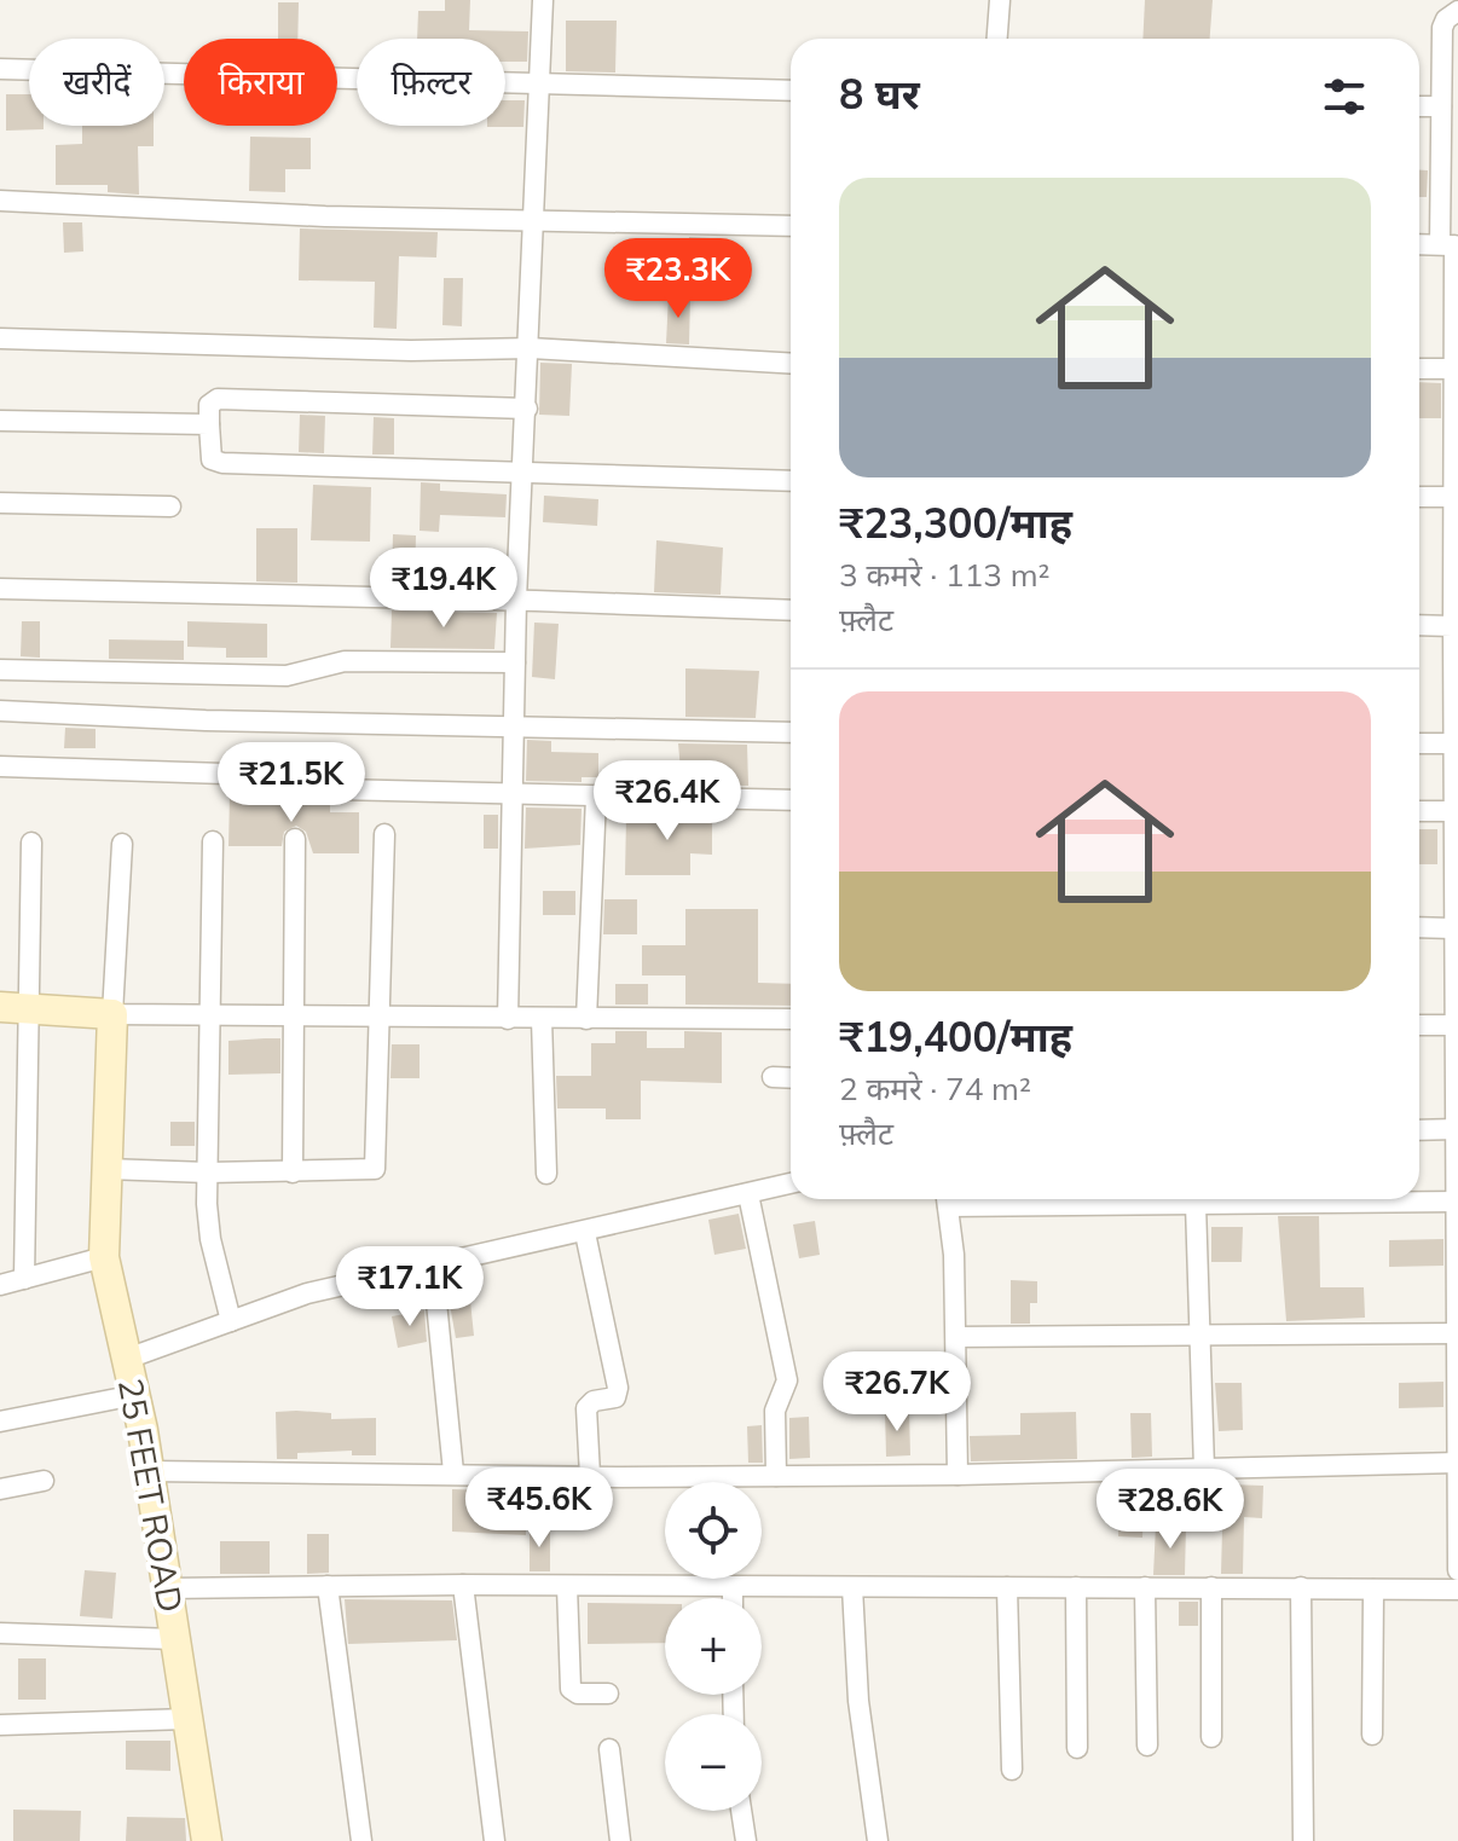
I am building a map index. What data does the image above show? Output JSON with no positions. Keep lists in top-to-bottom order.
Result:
{
  "streets": {
    "street": ["25 FEET ROAD"]
  },
  "page": {
    "chip": ["खरीदें", "किराया", "फ़िल्टर"],
    "heading": "8 घर",
    "list": [
      {
        "name": "₹23,300/माह",
        "note": "3 कमरे · 113 m² · फ़्लैट"
      },
      {
        "name": "₹19,400/माह",
        "note": "2 कमरे · 74 m² · फ़्लैट"
      }
    ],
    "price": [
      "₹23.3K",
      "₹19.4K",
      "₹21.5K",
      "₹26.4K",
      "₹17.1K",
      "₹26.7K",
      "₹45.6K",
      "₹28.6K"
    ],
    "map_buttons": ["+", "−"]
  }
}
